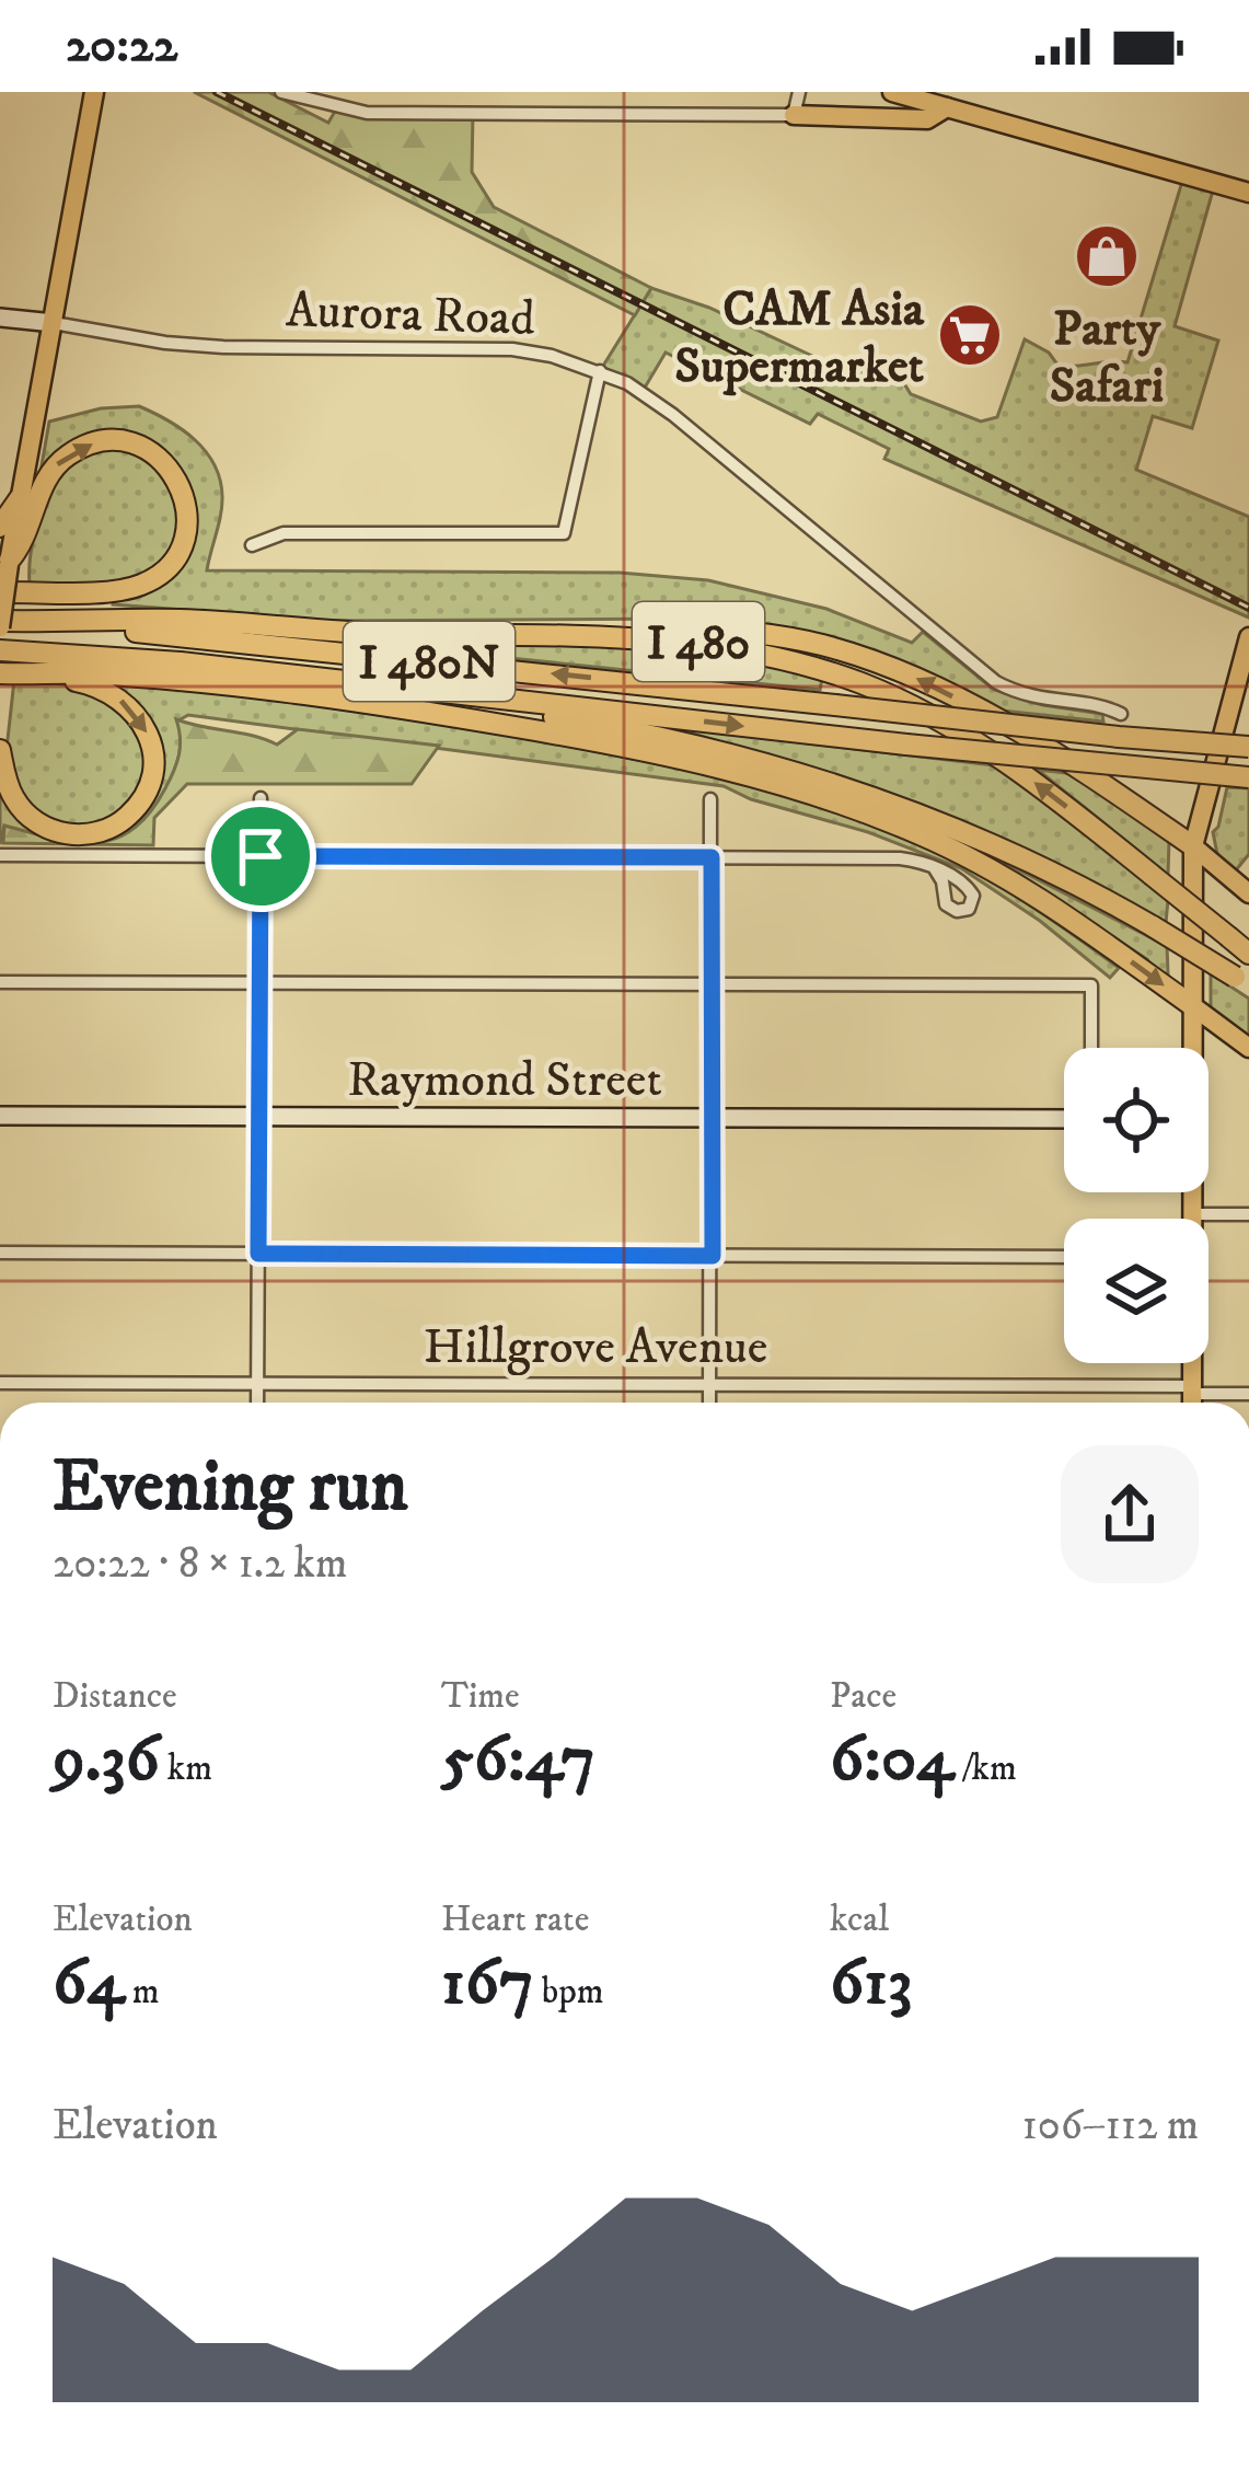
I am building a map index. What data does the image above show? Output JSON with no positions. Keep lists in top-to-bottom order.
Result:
{
  "streets": {
    "highway": ["I 480", "I 480N"],
    "street": ["Aurora Road", "Raymond Street", "Hillgrove Avenue"]
  },
  "crossings": [
    ["I 480", "I 480N"]
  ],
  "places": {
    "shop": ["Party Safari"],
    "supermarket": ["CAM Asia Supermarket"]
  },
  "page": {
    "status": "20:22",
    "heading": ["Evening run", "20:22 · 8 × 1.2 km"],
    "stats": [
      ["Distance", "9.36 km"],
      ["Time", "56:47"],
      ["Pace", "6:04 /km"],
      ["Elevation", "64 m"],
      ["Heart rate", "167 bpm"],
      ["kcal", "613"]
    ],
    "chart": ["Elevation", "106–112 m"]
  }
}
